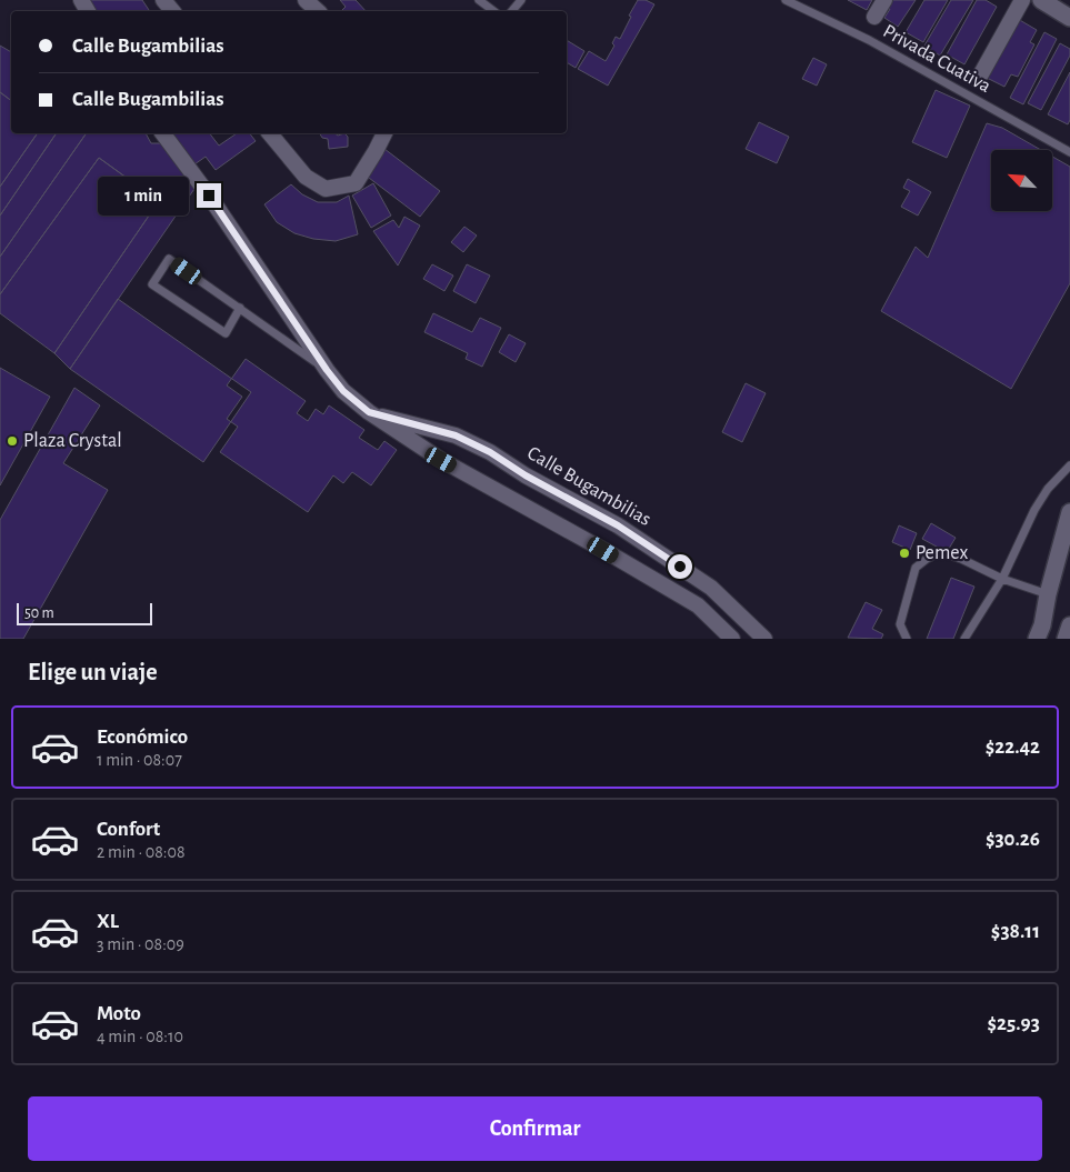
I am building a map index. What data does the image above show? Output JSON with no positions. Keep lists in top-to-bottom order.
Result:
{
  "streets": {
    "street": ["Calle Bugambilias"],
    "lane": ["Privada Cuativa"]
  },
  "places": ["Plaza Crystal", "Pemex"],
  "scale_bar": "50 m",
  "north": "top left",
  "page": {
    "banner": ["Calle Bugambilias", "Calle Bugambilias"],
    "bubble": "1 min",
    "scale": "50 m",
    "heading": "Elige un viaje",
    "list": [
      {
        "name": "Económico",
        "note": "1 min · 08:07",
        "value": "$22.42"
      },
      {
        "name": "Confort",
        "note": "2 min · 08:08",
        "value": "$30.26"
      },
      {
        "name": "XL",
        "note": "3 min · 08:09",
        "value": "$38.11"
      },
      {
        "name": "Moto",
        "note": "4 min · 08:10",
        "value": "$25.93"
      }
    ],
    "buttons": "Confirmar"
  }
}
